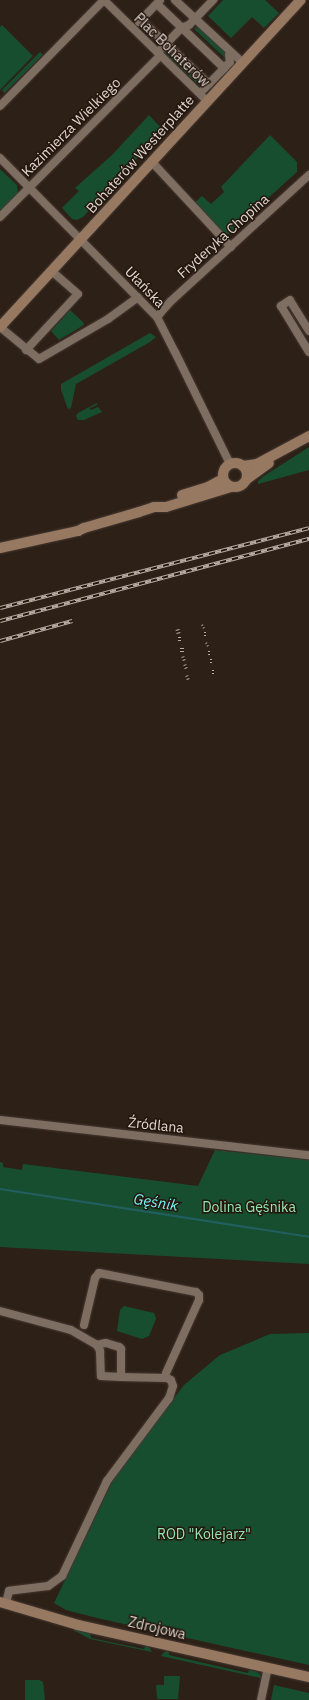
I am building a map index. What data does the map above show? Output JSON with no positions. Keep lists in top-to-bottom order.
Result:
{
  "streets": {
    "street": [
      "Plac Bohaterów",
      "Kazimierza Wielkiego",
      "Bohaterów Westerplatte",
      "Fryderyka Chopina",
      "Ułańska",
      "Źródlana",
      "Zdrojowa"
    ]
  },
  "crossings": [
    ["Plac Bohaterów", "Kazimierza Wielkiego"],
    ["Plac Bohaterów", "Bohaterów Westerplatte"],
    ["Kazimierza Wielkiego", "Ułańska"],
    ["Bohaterów Westerplatte", "Ułańska"],
    ["Fryderyka Chopina", "Ułańska"]
  ],
  "water": ["Gęśnik"],
  "parks": ["Dolina Gęśnika", "ROD \"Kolejarz\""]
}
